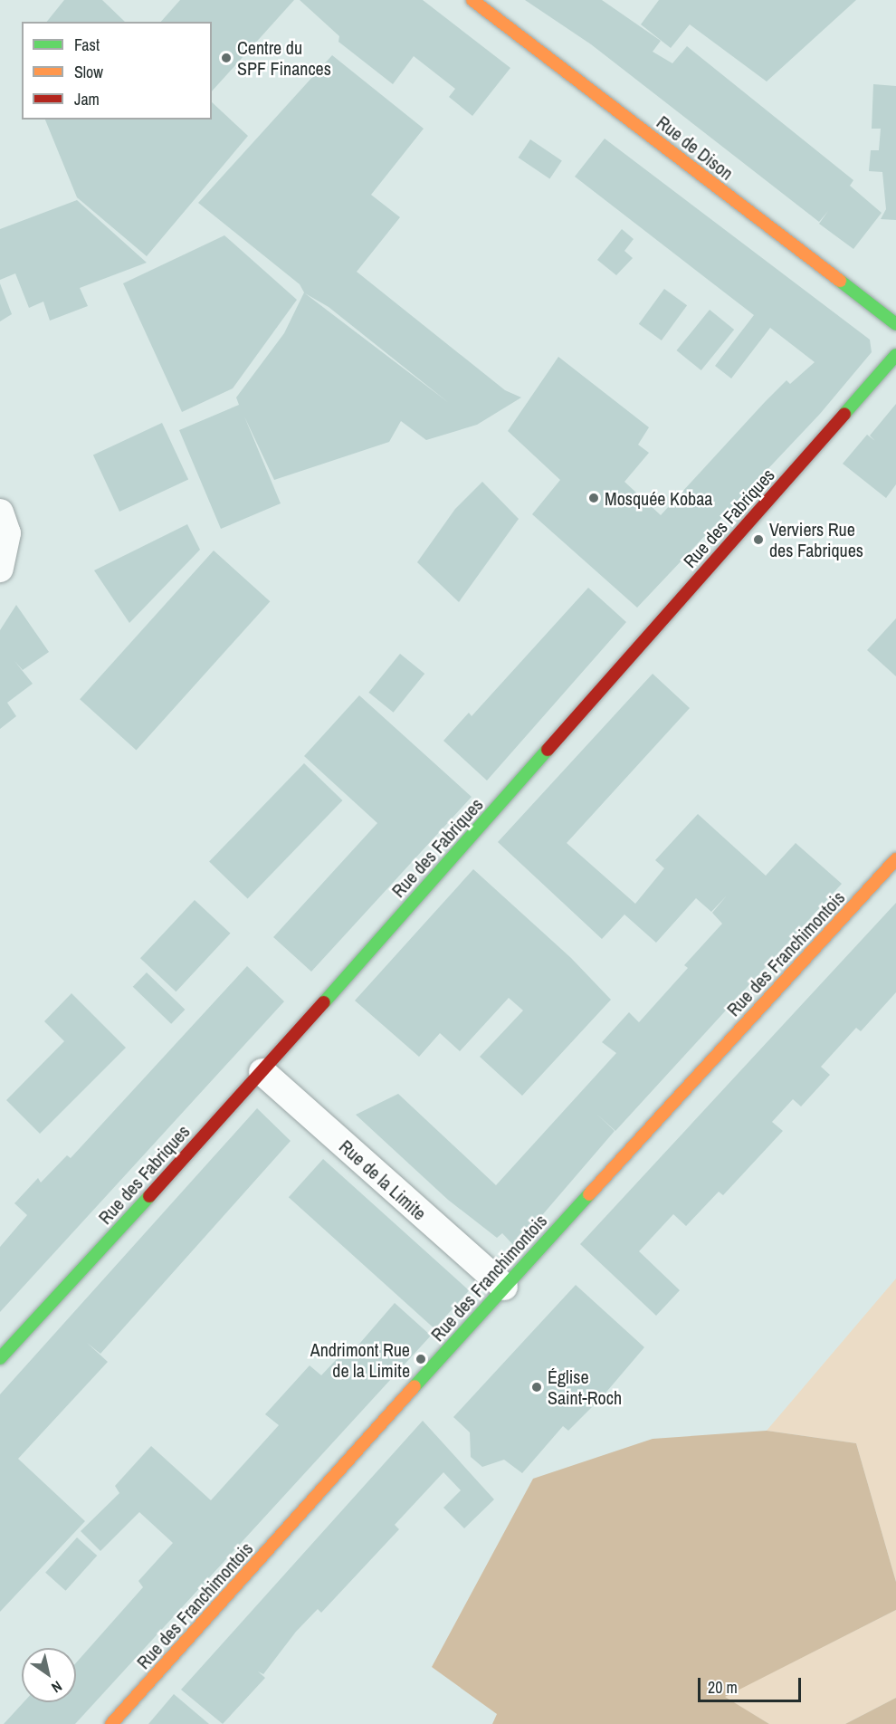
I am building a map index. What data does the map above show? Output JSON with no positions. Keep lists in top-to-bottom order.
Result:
{
  "streets": {
    "street": [
      "Rue de Dison",
      "Rue des Fabriques",
      "Rue des Franchimontois",
      "Rue de la Limite"
    ]
  },
  "crossings": [
    ["Rue des Fabriques", "Rue de la Limite"],
    ["Rue des Franchimontois", "Rue de la Limite"]
  ],
  "places": [
    "Centre du SPF Finances",
    "Mosquée Kobaa",
    "Verviers Rue des Fabriques",
    "Andrimont Rue de la Limite",
    "Église Saint-Roch"
  ],
  "legend": ["Fast", "Slow", "Jam"],
  "scale_bar": "20 m",
  "north": "bottom right"
}
